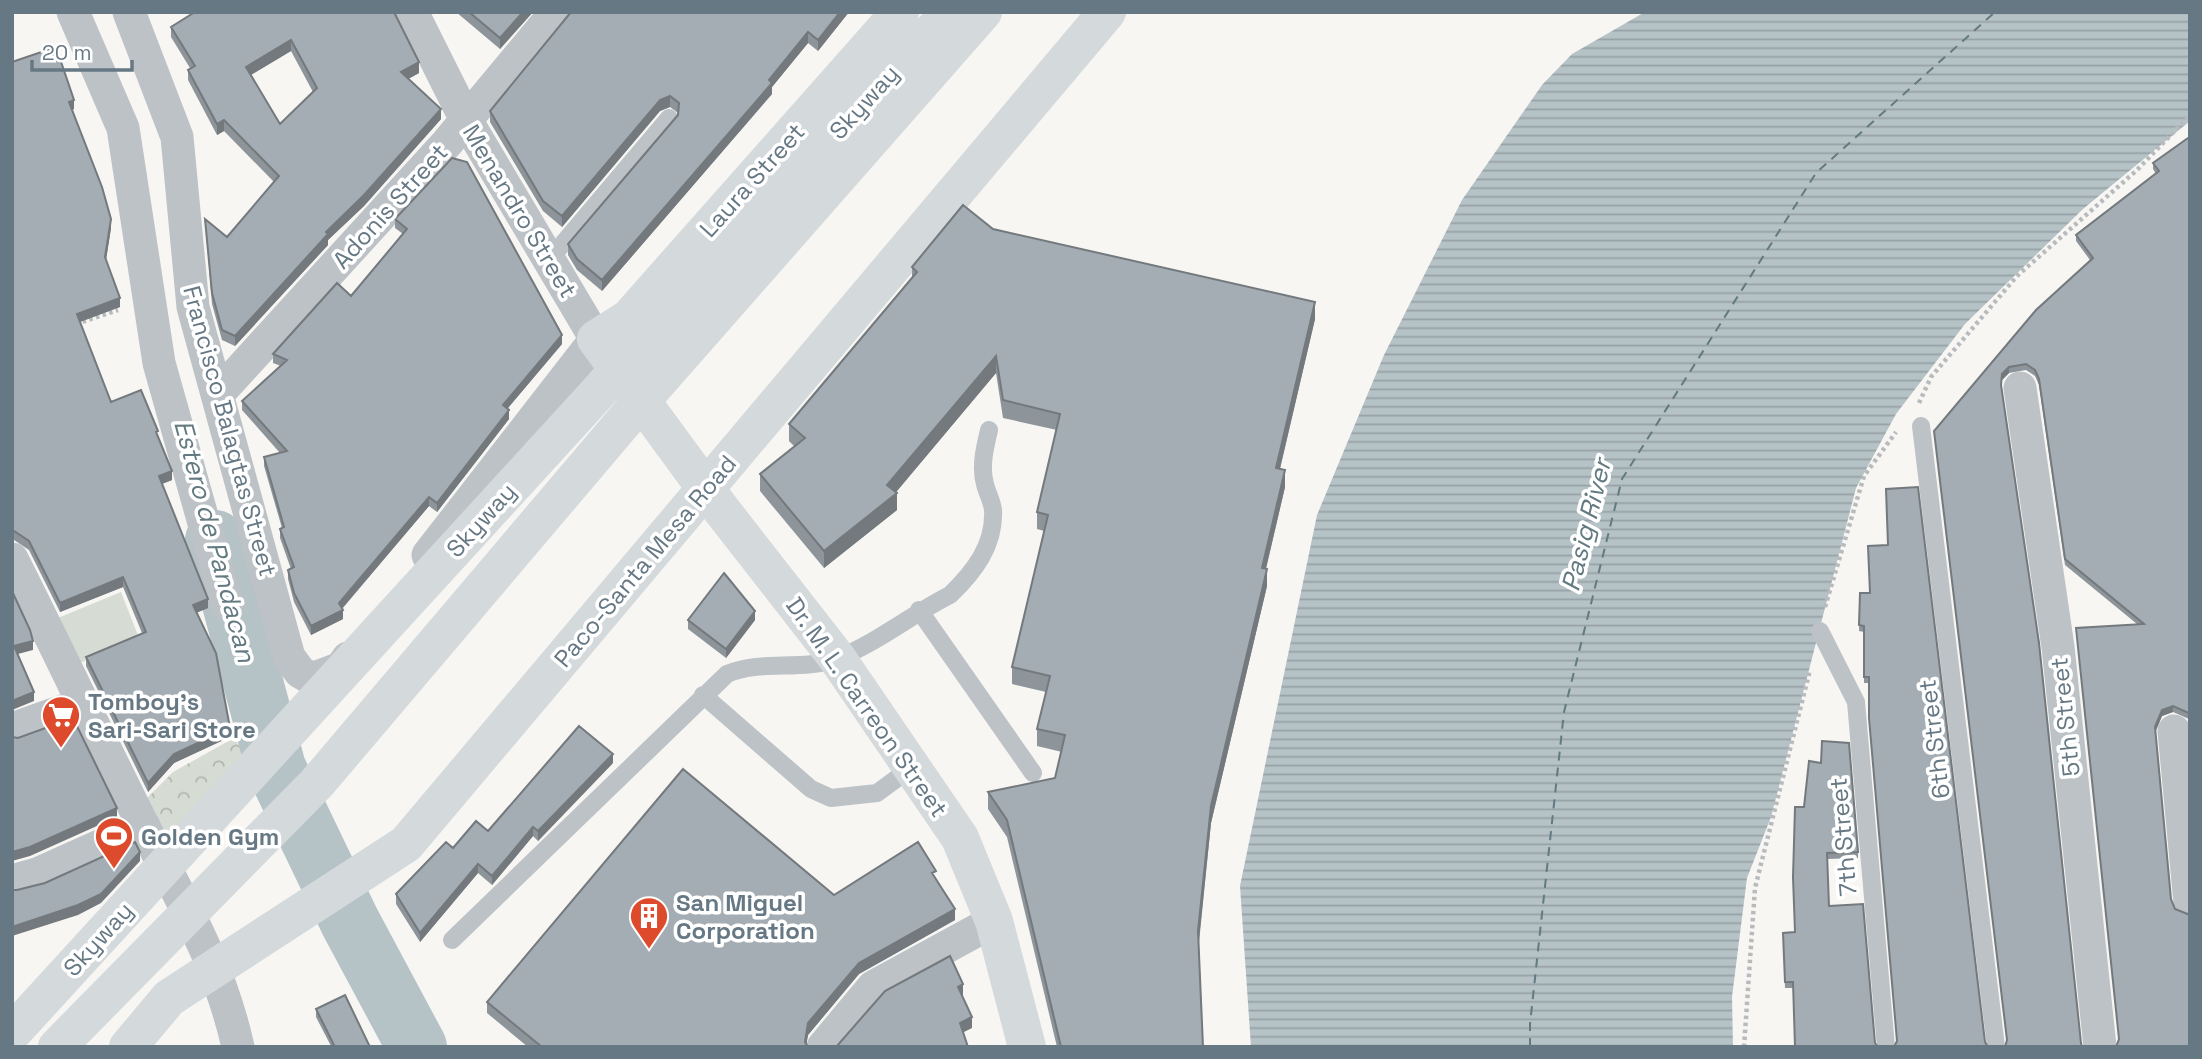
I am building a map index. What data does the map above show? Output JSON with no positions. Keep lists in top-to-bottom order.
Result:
{
  "streets": {
    "main road": [
      "Skyway",
      "Laura Street",
      "Menandro Street",
      "Paco-Santa Mesa Road",
      "Dr. M. L. Carreon Street"
    ],
    "street": ["Adonis Street", "Francisco Balagtas Street", "5th Street"],
    "lane": ["6th Street", "7th Street"]
  },
  "crossings": [
    ["Laura Street", "Menandro Street"],
    ["Laura Street", "Francisco Balagtas Street"],
    ["Adonis Street", "Menandro Street"],
    ["Adonis Street", "Francisco Balagtas Street"],
    ["Menandro Street", "Dr. M. L. Carreon Street"]
  ],
  "water": ["Pasig River", "Estero de Pandacan"],
  "places": {
    "supermarket": ["Tomboy's Sari-Sari Store"],
    "sports": ["Golden Gym"],
    "building": ["San Miguel Corporation"]
  },
  "scale_bar": "20 m"
}
